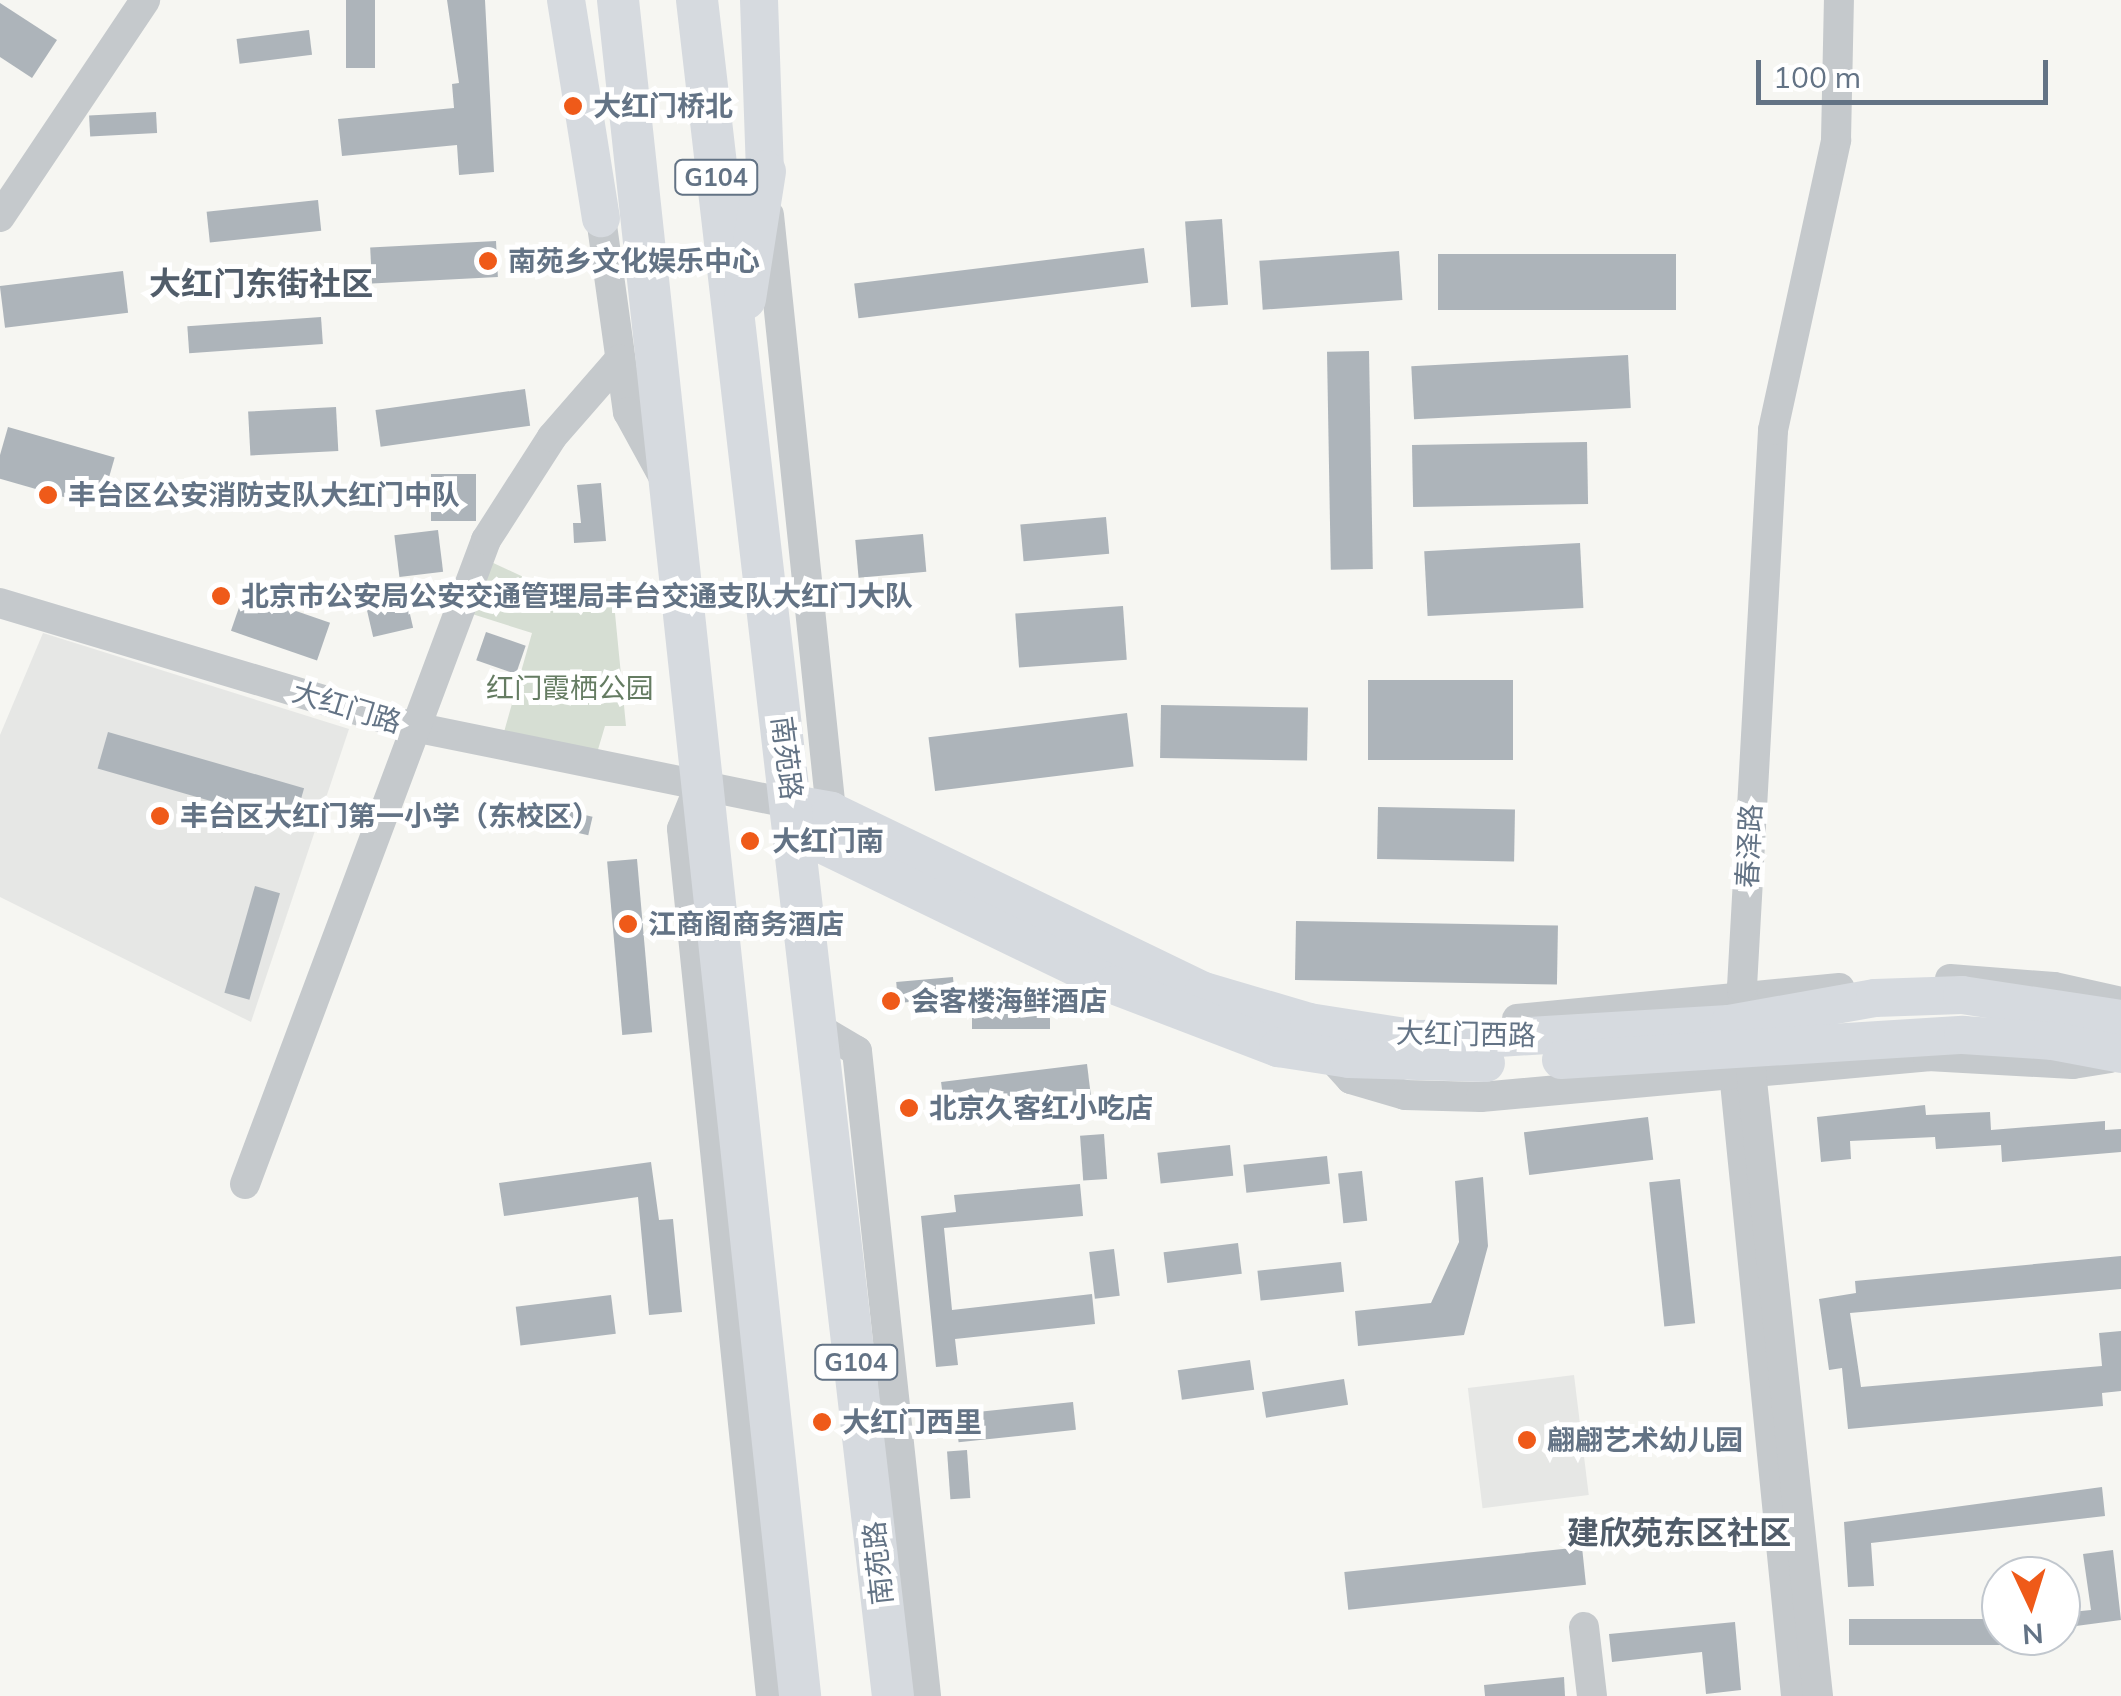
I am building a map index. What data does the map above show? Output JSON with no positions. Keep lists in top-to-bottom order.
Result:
{
  "streets": {
    "highway": ["G104", "南苑路"],
    "main road": ["大红门西路"],
    "street": ["大红门路", "春泽路"]
  },
  "crossings": [
    ["G104", "大红门路"],
    ["大红门路", "南苑路"],
    ["大红门路", "大红门西路"],
    ["南苑路", "大红门西路"],
    ["春泽路", "大红门西路"]
  ],
  "districts": ["大红门东街社区", "建欣苑东区社区"],
  "parks": ["红门霞栖公园"],
  "places": [
    "大红门桥北",
    "南苑乡文化娱乐中心",
    "丰台区公安消防支队大红门中队",
    "北京市公安局公安交通管理局丰台交通支队大红门大队",
    "丰台区大红门第一小学（东校区）",
    "大红门南",
    "江商阁商务酒店",
    "会客楼海鲜酒店",
    "北京久客红小吃店",
    "大红门西里",
    "翩翩艺术幼儿园"
  ],
  "scale_bar": "100 m",
  "north": "bottom"
}
